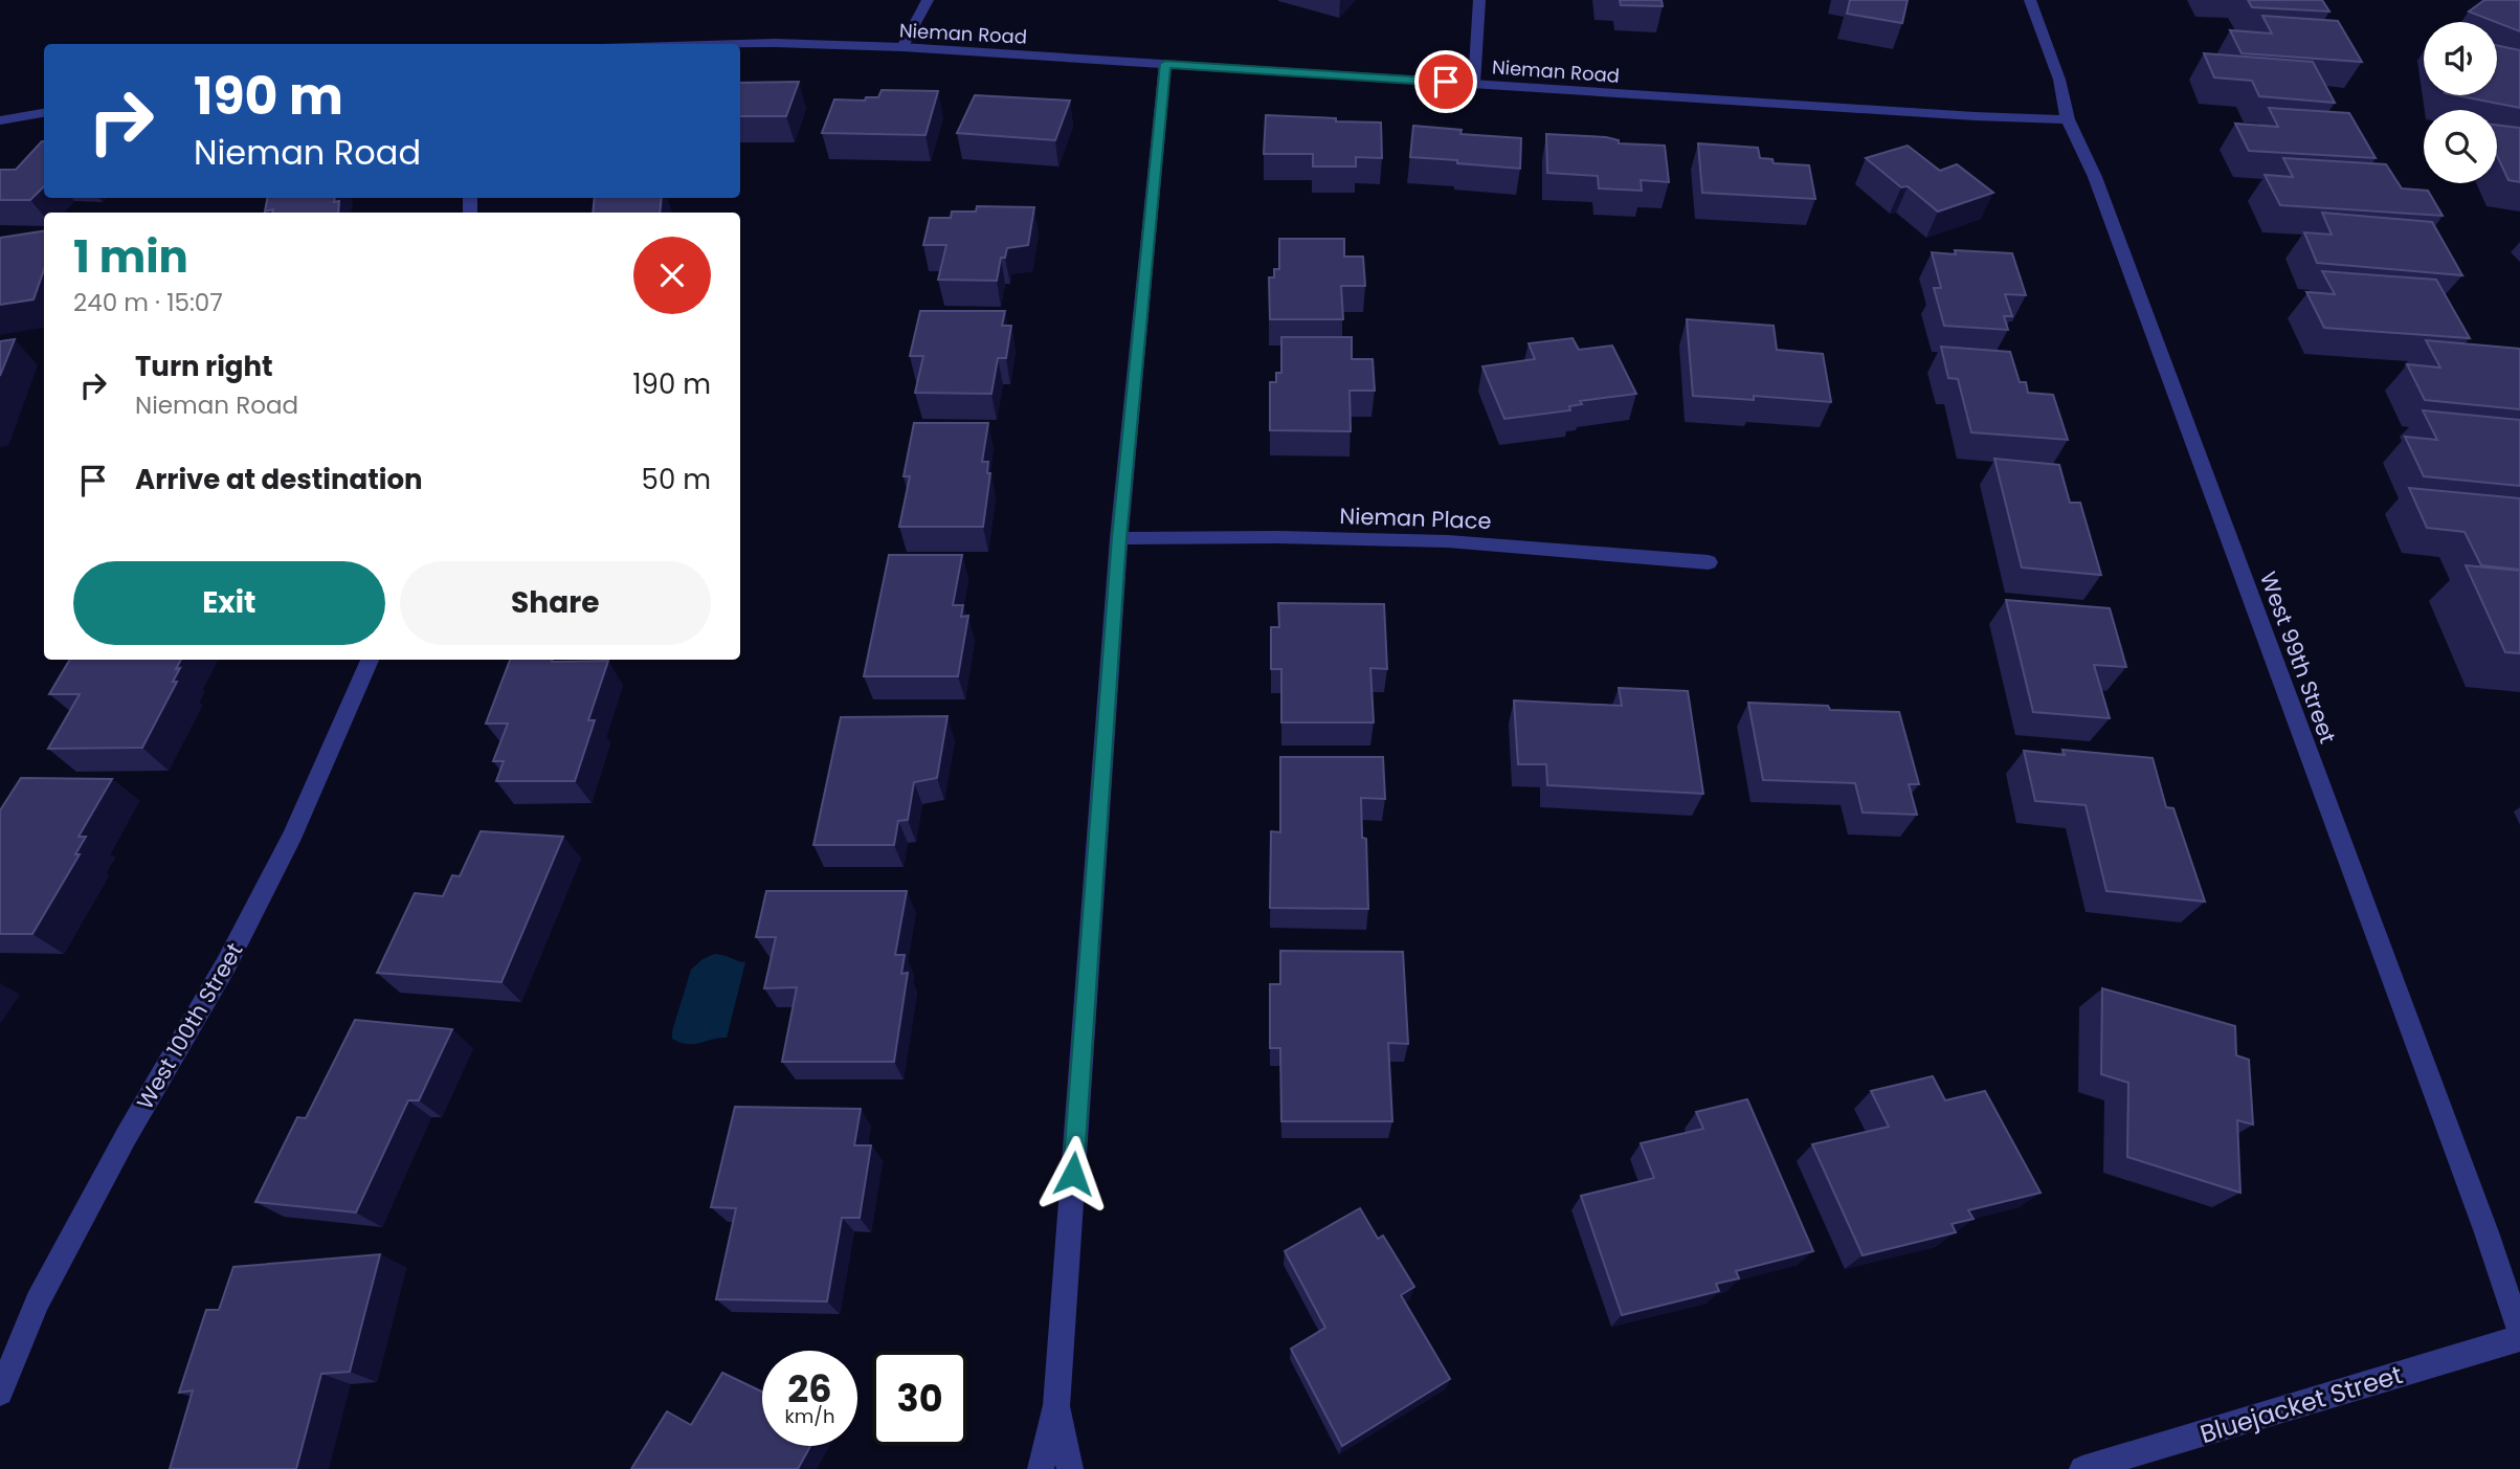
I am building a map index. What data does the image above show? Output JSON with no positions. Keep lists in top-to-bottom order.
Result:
{
  "streets": {
    "street": [
      "Nieman Road",
      "Nieman Place",
      "West 99th Street",
      "West 100th Street",
      "Bluejacket Street"
    ]
  },
  "crossings": [
    ["Nieman Road", "West 99th Street"],
    ["West 99th Street", "Bluejacket Street"]
  ],
  "page": {
    "turn": ["190 m", "Nieman Road"],
    "heading": ["1 min", "240 m · 15:07"],
    "list": [
      {
        "name": "Turn right",
        "note": "Nieman Road",
        "value": "190 m"
      },
      {
        "name": "Arrive at destination",
        "value": "50 m"
      }
    ],
    "buttons": ["Exit", "Share"],
    "speed": "26 km/h",
    "limit": "30"
  }
}
